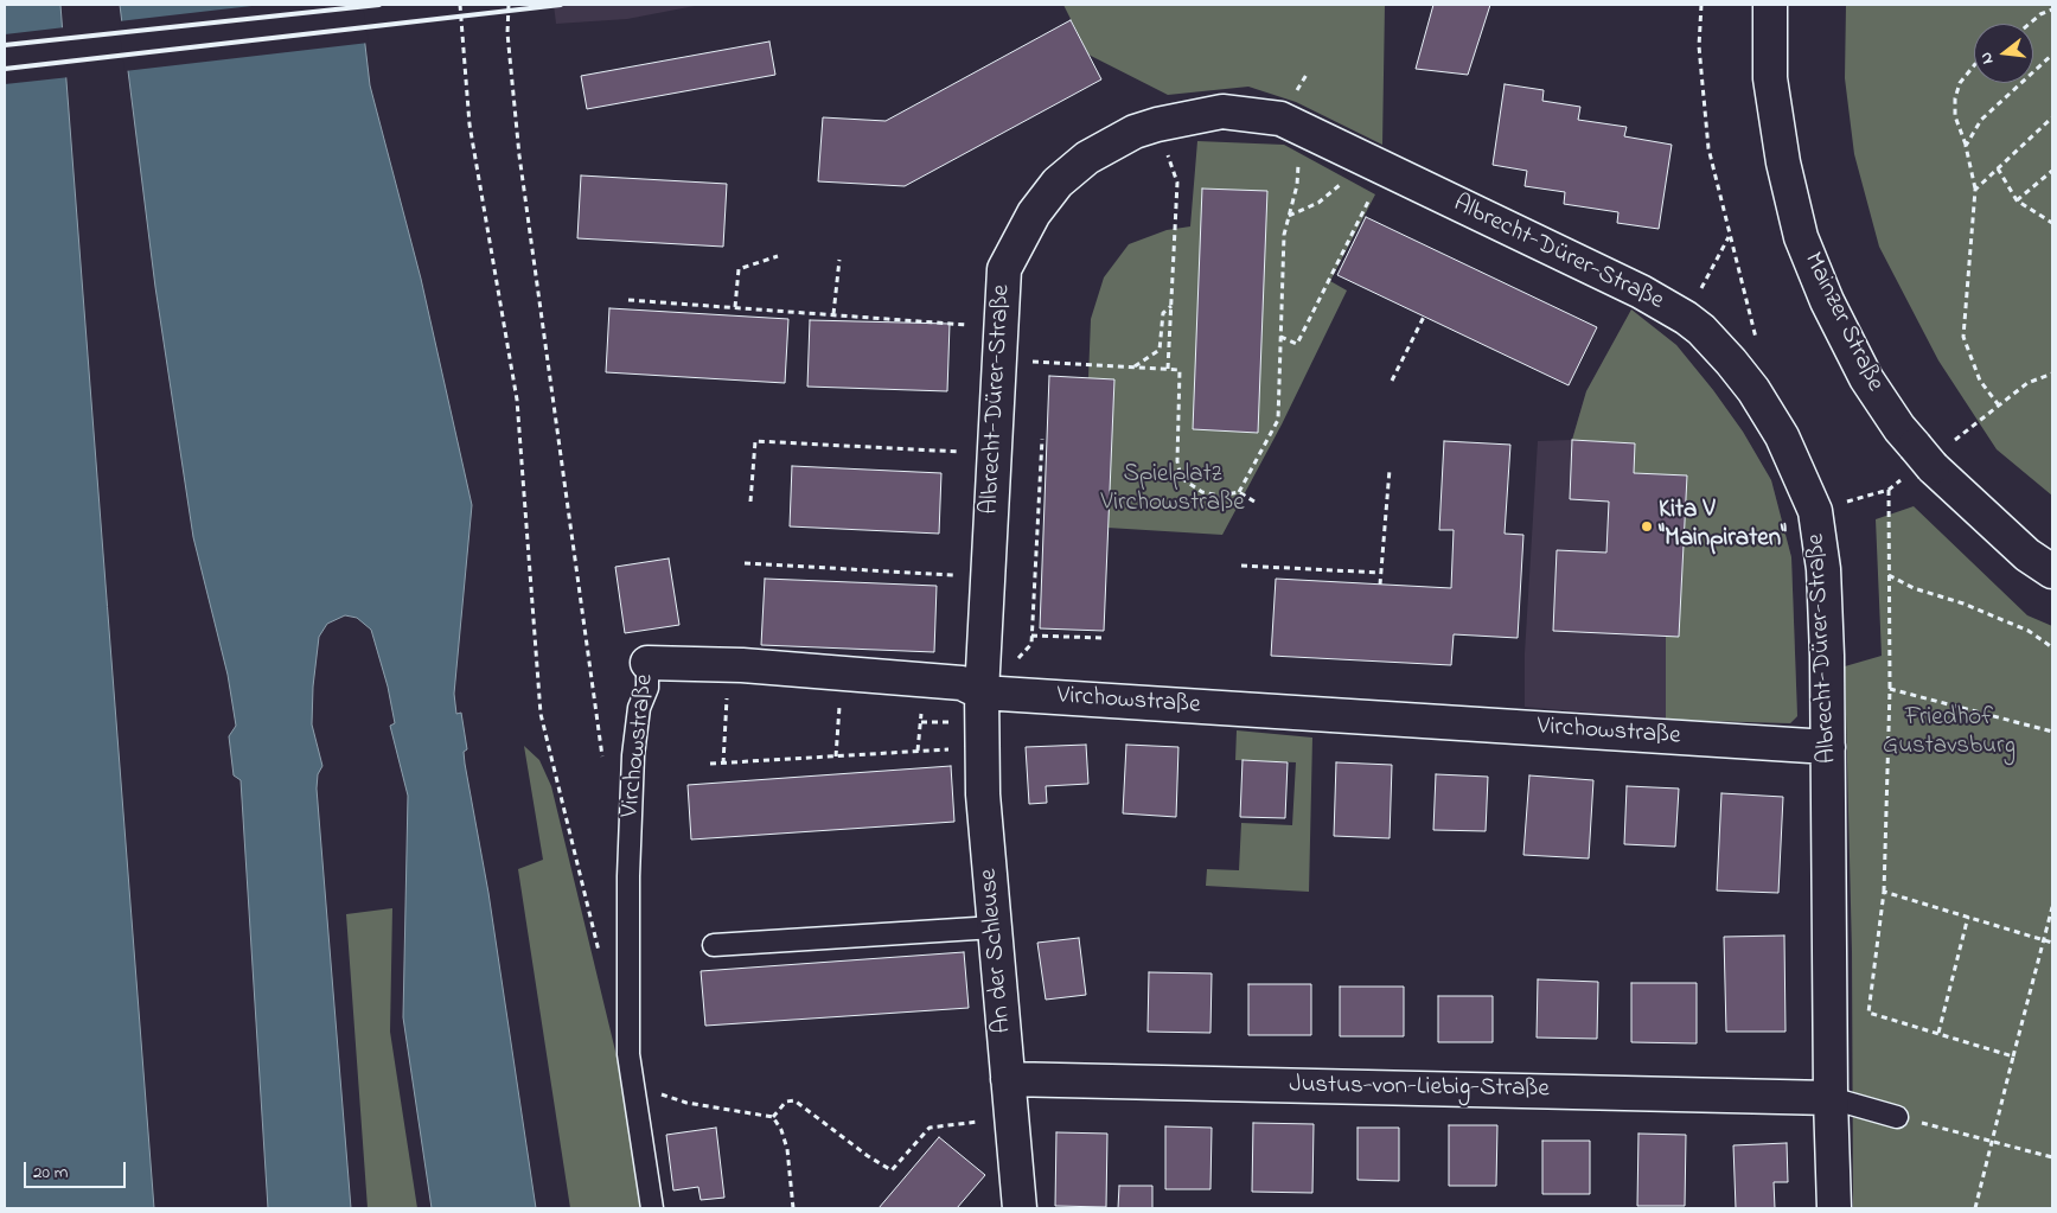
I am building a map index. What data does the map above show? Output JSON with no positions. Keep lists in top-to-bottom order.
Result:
{
  "streets": {
    "street": [
      "Albrecht-Dürer-Straße",
      "Mainzer Straße",
      "Virchowstraße",
      "An der Schleuse",
      "Justus-von-Liebig-Straße"
    ]
  },
  "crossings": [
    ["Albrecht-Dürer-Straße", "Virchowstraße"],
    ["Albrecht-Dürer-Straße", "An der Schleuse"],
    ["Albrecht-Dürer-Straße", "Justus-von-Liebig-Straße"],
    ["Virchowstraße", "An der Schleuse"],
    ["An der Schleuse", "Justus-von-Liebig-Straße"]
  ],
  "parks": ["Spielplatz Virchowstraße", "Friedhof Gustavsburg"],
  "places": ["Kita V \"Mainpiraten\""],
  "scale_bar": "20 m",
  "north": "left"
}
